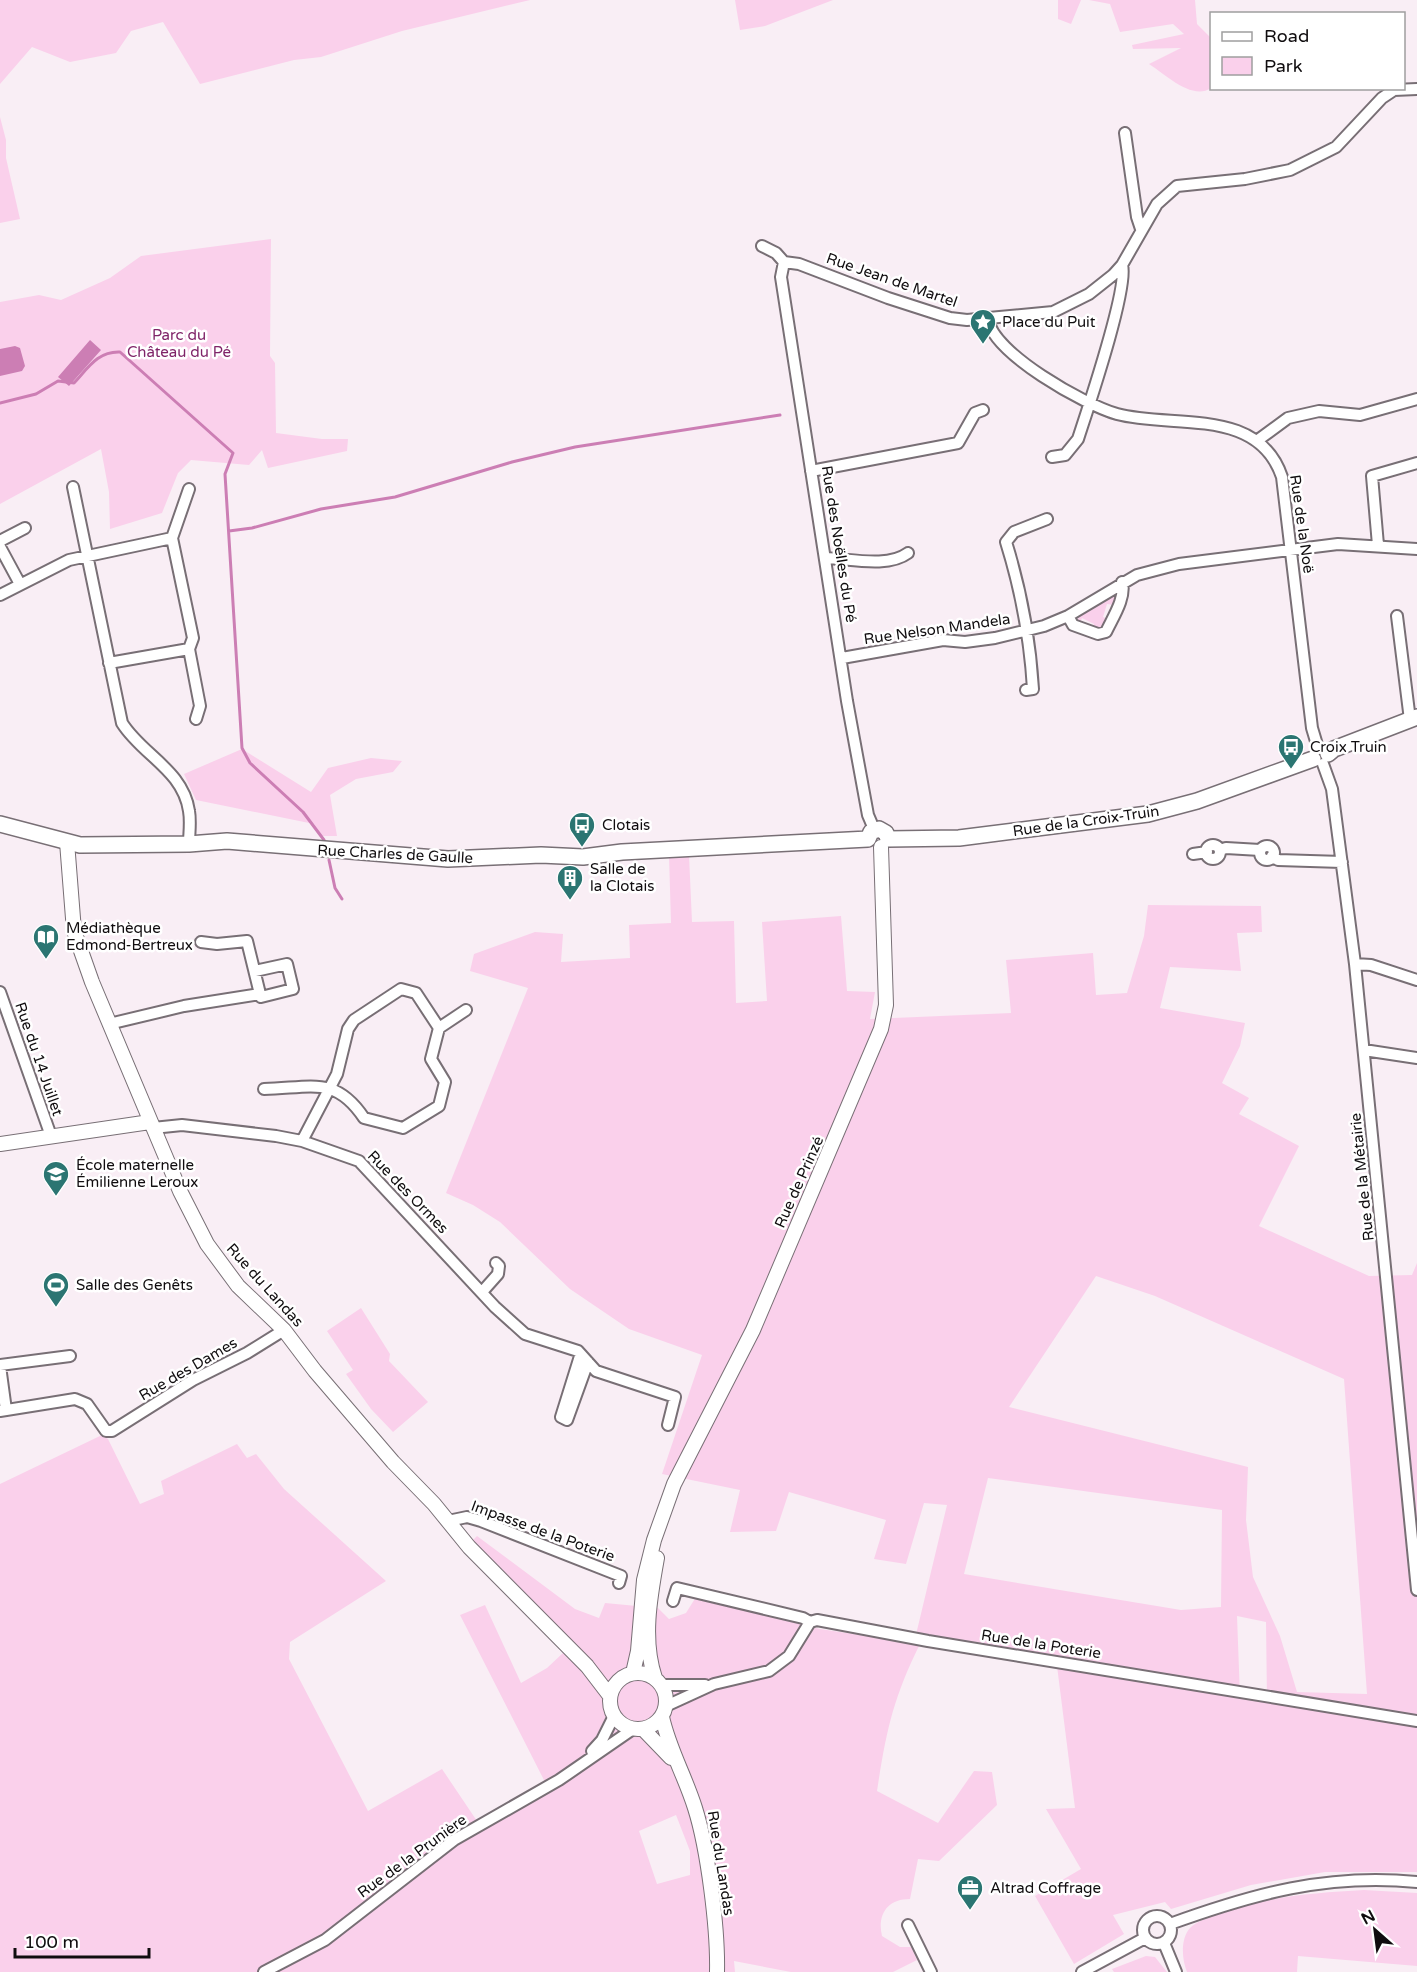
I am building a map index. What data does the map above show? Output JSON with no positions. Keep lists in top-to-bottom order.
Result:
{
  "streets": {
    "main road": ["Rue de la Croix-Truin", "Rue Charles de Gaulle"],
    "street": [
      "Rue Jean de Martel",
      "Rue de la Noë",
      "Rue des Noëlles du Pé",
      "Rue Nelson Mandela",
      "Rue du 14 Juillet",
      "Rue de la Métairie",
      "Rue de Prinzé",
      "Rue des Ormes",
      "Rue du Landas",
      "Rue des Dames",
      "Impasse de la Poterie",
      "Rue de la Poterie",
      "Rue de la Prunière"
    ]
  },
  "crossings": [
    ["Rue Jean de Martel", "Rue des Noëlles du Pé"],
    ["Rue de la Noë", "Rue Nelson Mandela"],
    ["Rue de la Noë", "Rue de la Croix-Truin"],
    ["Rue de la Noë", "Rue de la Métairie"],
    ["Rue des Noëlles du Pé", "Rue Nelson Mandela"],
    ["Rue des Noëlles du Pé", "Rue de la Croix-Truin"],
    ["Rue des Noëlles du Pé", "Rue Charles de Gaulle"],
    ["Rue des Noëlles du Pé", "Rue de Prinzé"],
    ["Rue de la Croix-Truin", "Rue Charles de Gaulle"],
    ["Rue de la Croix-Truin", "Rue de la Métairie"],
    ["Rue de la Croix-Truin", "Rue de Prinzé"],
    ["Rue Charles de Gaulle", "Rue de Prinzé"],
    ["Rue Charles de Gaulle", "Rue du Landas"],
    ["Rue de Prinzé", "Rue du Landas"],
    ["Rue de Prinzé", "Rue de la Prunière"],
    ["Rue des Ormes", "Rue du Landas"],
    ["Rue du Landas", "Rue des Dames"],
    ["Rue du Landas", "Impasse de la Poterie"],
    ["Rue du Landas", "Rue de la Prunière"]
  ],
  "parks": ["Parc du Château du Pé"],
  "places": {
    "place": ["Place du Puit"],
    "bus stop": ["Croix Truin", "Clotais"],
    "building": ["Salle de la Clotais"],
    "library": ["Médiathèque Edmond-Bertreux"],
    "school or university": ["École maternelle Émilienne Leroux"],
    "sports": ["Salle des Genêts"],
    "office": ["Altrad Coffrage"]
  },
  "legend": ["Road", "Park"],
  "scale_bar": "100 m",
  "north": "top left"
}
